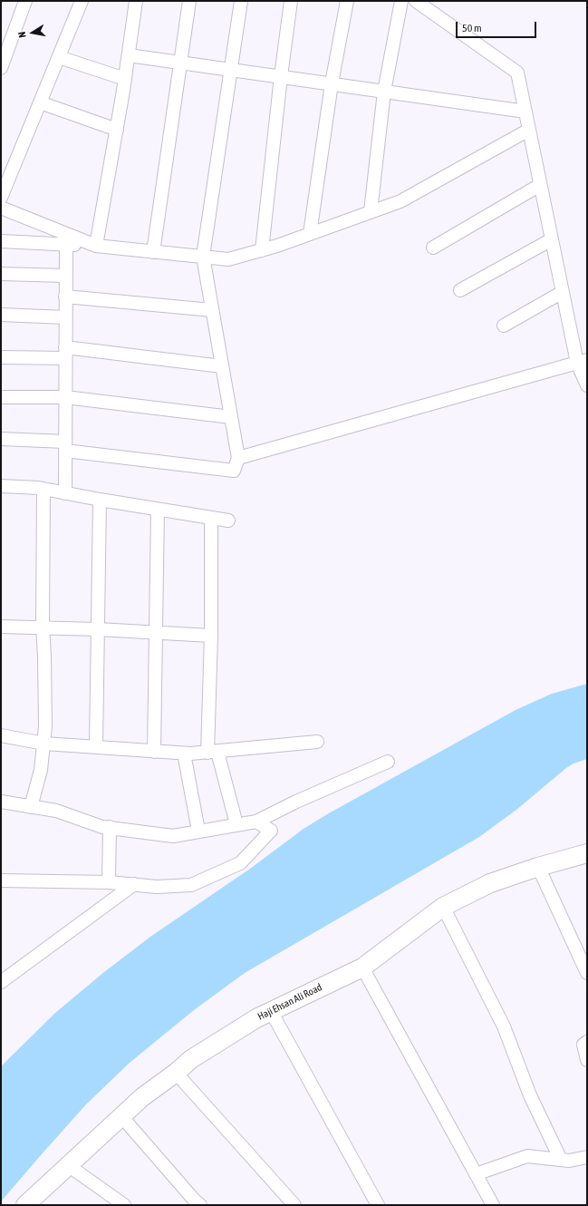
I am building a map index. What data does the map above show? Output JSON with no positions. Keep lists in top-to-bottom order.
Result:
{
  "streets": {
    "street": ["Haji Ehsan Ali Road"]
  },
  "scale_bar": "50 m",
  "north": "left"
}
